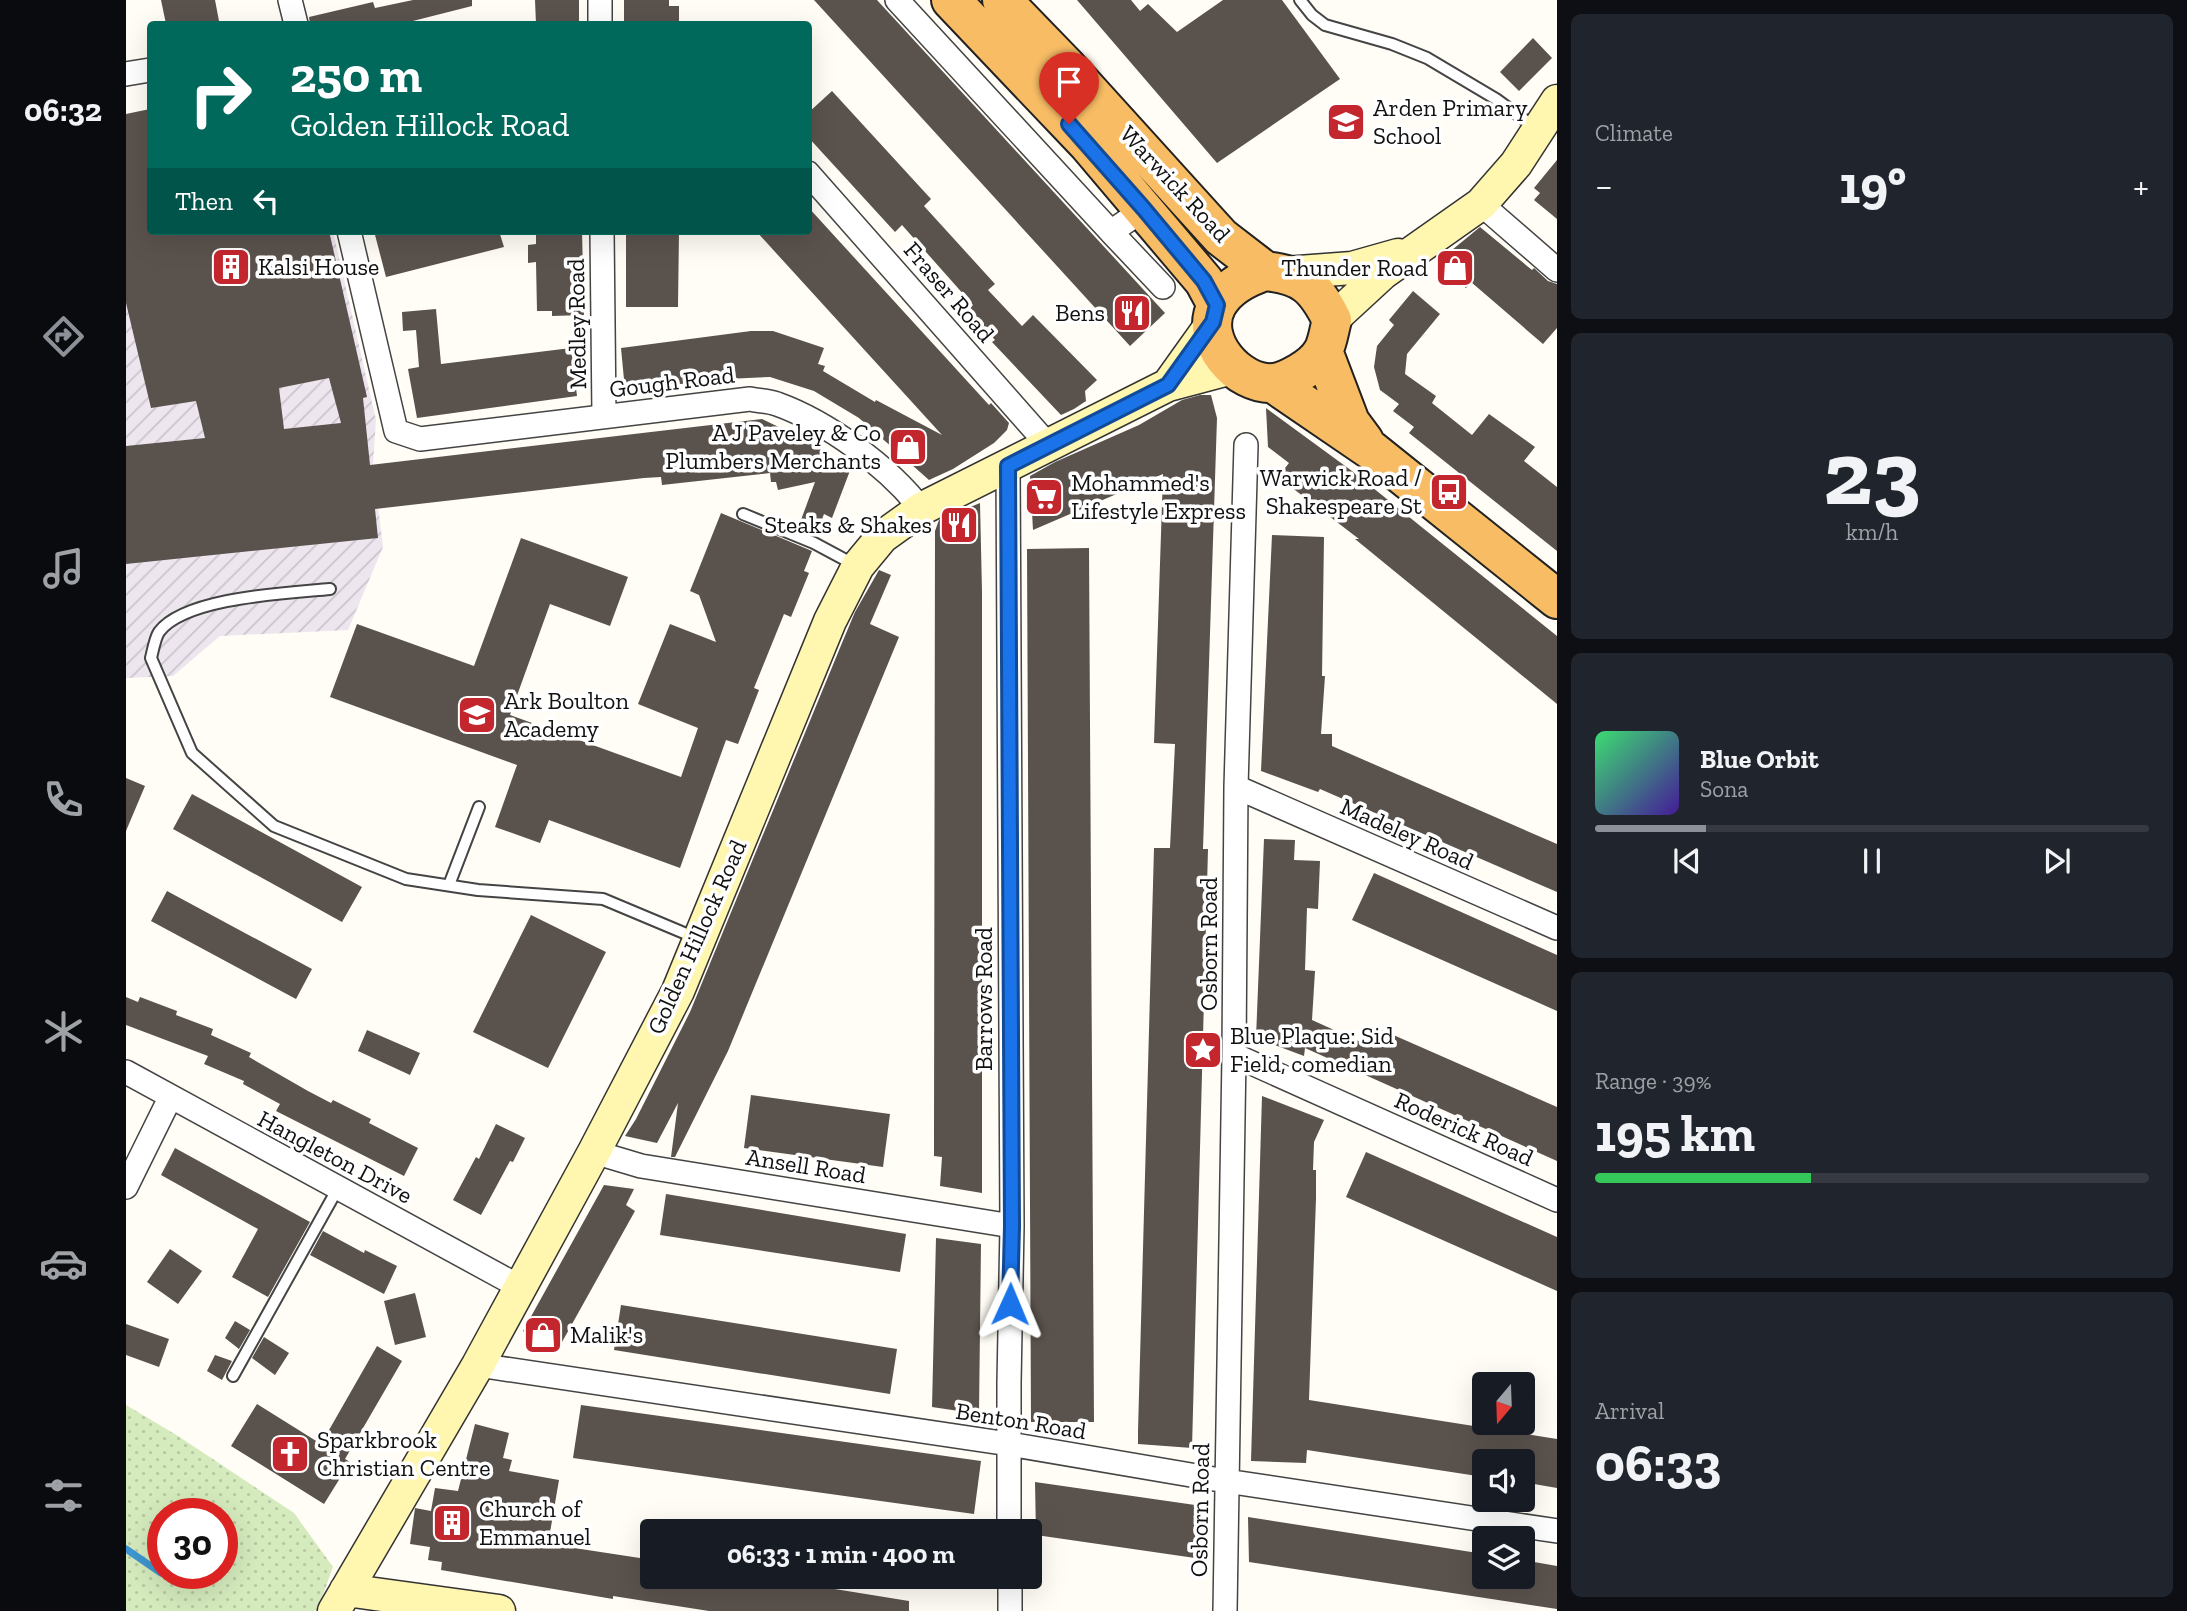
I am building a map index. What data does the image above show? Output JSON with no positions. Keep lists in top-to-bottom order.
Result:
{
  "streets": {
    "highway": ["Warwick Road"],
    "main road": ["Golden Hillock Road"],
    "street": [
      "Fraser Road",
      "Medley Road",
      "Gough Road",
      "Madeley Road",
      "Osborn Road",
      "Barrows Road",
      "Roderick Road",
      "Hangleton Drive",
      "Ansell Road",
      "Benton Road"
    ]
  },
  "crossings": [
    ["Warwick Road", "Golden Hillock Road"],
    ["Fraser Road", "Golden Hillock Road"],
    ["Medley Road", "Gough Road"],
    ["Gough Road", "Golden Hillock Road"],
    ["Madeley Road", "Osborn Road"],
    ["Golden Hillock Road", "Barrows Road"],
    ["Golden Hillock Road", "Hangleton Drive"],
    ["Golden Hillock Road", "Ansell Road"],
    ["Golden Hillock Road", "Benton Road"],
    ["Osborn Road", "Roderick Road"],
    ["Osborn Road", "Benton Road"],
    ["Barrows Road", "Ansell Road"],
    ["Barrows Road", "Benton Road"]
  ],
  "places": {
    "school or university": ["Arden Primary School", "Ark Boulton Academy"],
    "building": ["Kalsi House", "Church of Emmanuel"],
    "shop": ["Thunder Road", "A J Paveley & Co Plumbers Merchants", "Malik's"],
    "restaurant": ["Bens", "Steaks & Shakes"],
    "bus stop": ["Warwick Road / Shakespeare St"],
    "supermarket": ["Mohammed's Lifestyle Express"],
    "place": ["Blue Plaque: Sid Field, comedian"],
    "church": ["Sparkbrook Christian Centre"]
  },
  "north": "bottom",
  "page": {
    "tabs": "06:32",
    "tile": [
      "Climate",
      ["23", "km/h"],
      ["Range · 39%", "195 km"],
      ["Arrival", "06:33"]
    ],
    "turn": ["250 m", "Golden Hillock Road"],
    "heat": ["−", "19°", "+"],
    "then": "Then",
    "song": ["Blue Orbit", "Sona"],
    "limit": "30",
    "trip": "06:33 · 1 min · 400 m"
  }
}
